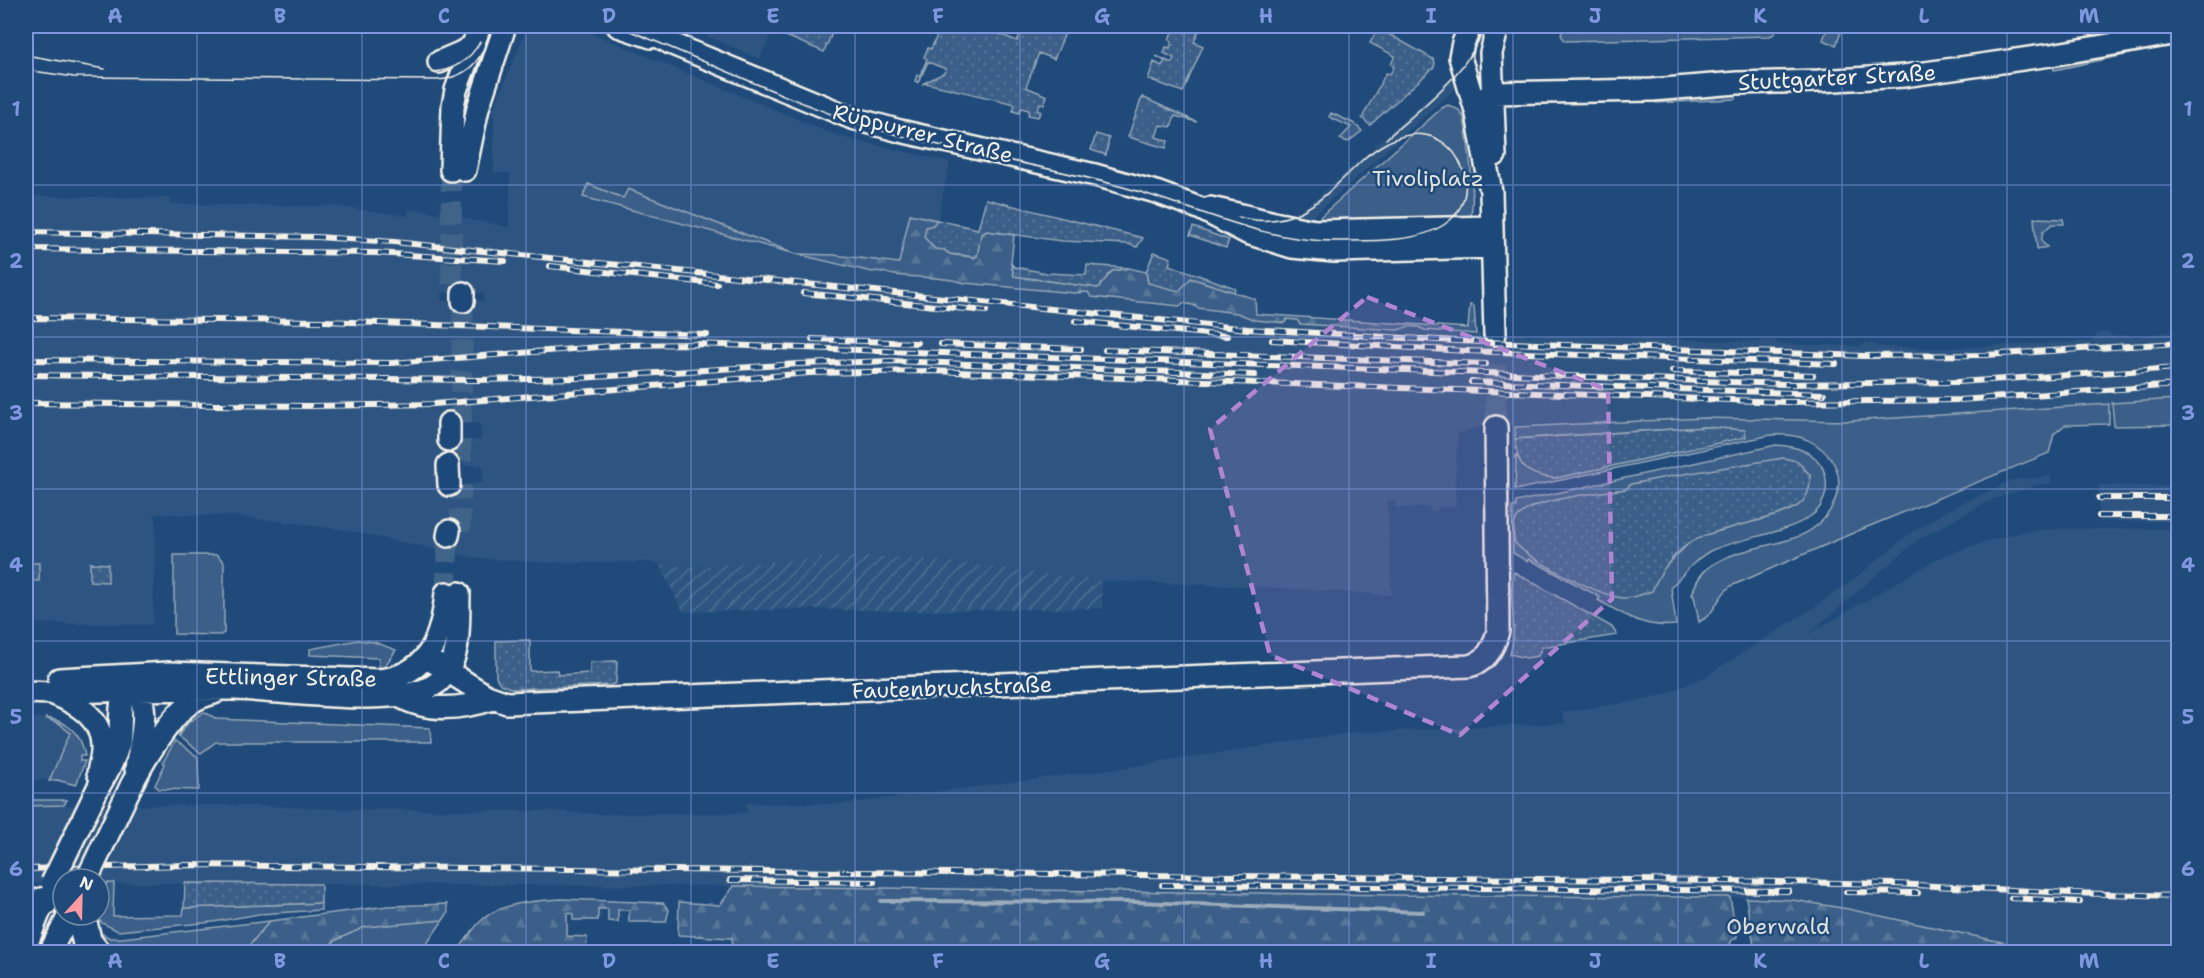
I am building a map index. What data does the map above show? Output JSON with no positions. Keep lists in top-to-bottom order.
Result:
{
  "streets": {
    "main road": [
      "Stuttgarter Straße",
      "Rüppurrer Straße",
      "Ettlinger Straße",
      "Fautenbruchstraße"
    ]
  },
  "crossings": [
    ["Ettlinger Straße", "Fautenbruchstraße"]
  ],
  "parks": ["Tivoliplatz", "Oberwald"],
  "north": "top",
  "grid": {
    "columns": [
      "A",
      "B",
      "C",
      "D",
      "E",
      "F",
      "G",
      "H",
      "I",
      "J",
      "K",
      "L",
      "M"
    ],
    "rows": [
      "1",
      "2",
      "3",
      "4",
      "5",
      "6"
    ]
  }
}
